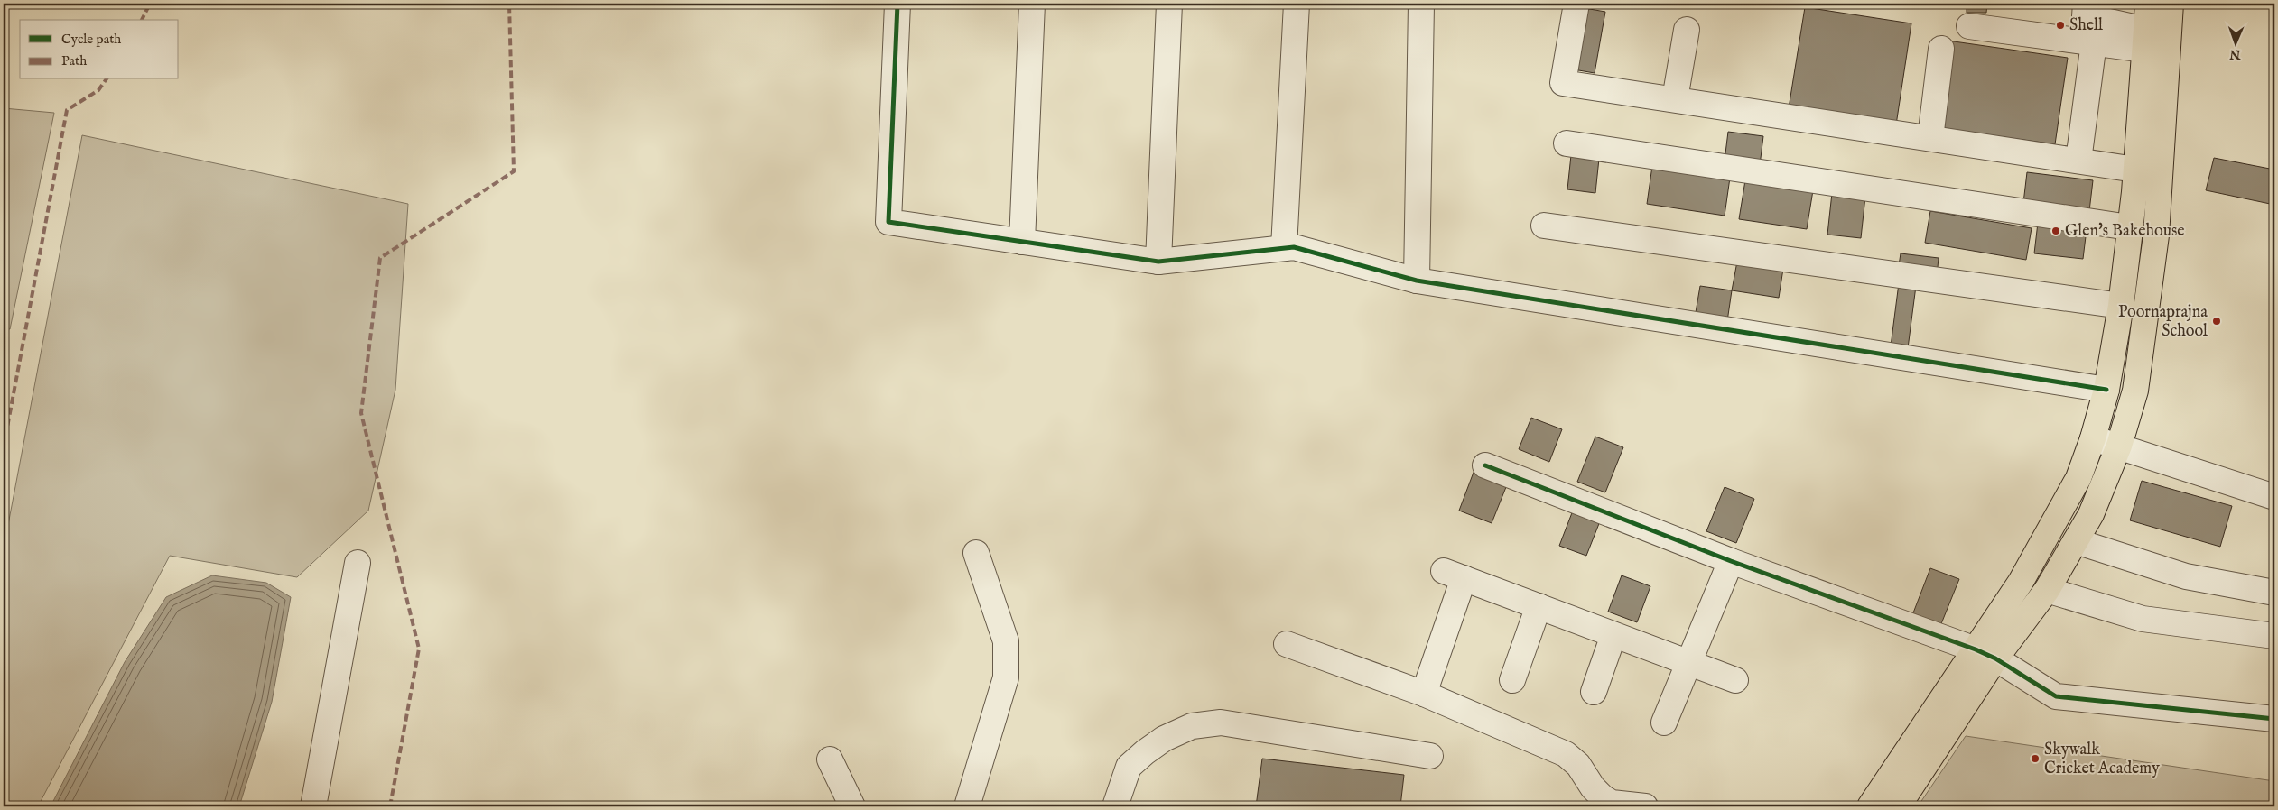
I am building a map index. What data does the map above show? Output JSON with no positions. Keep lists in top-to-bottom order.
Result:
{
  "places": [
    "Shell",
    "Glen's Bakehouse",
    "Poornaprajna School",
    "Skywalk Cricket Academy"
  ],
  "legend": ["Cycle path", "Path"],
  "north": "bottom"
}
